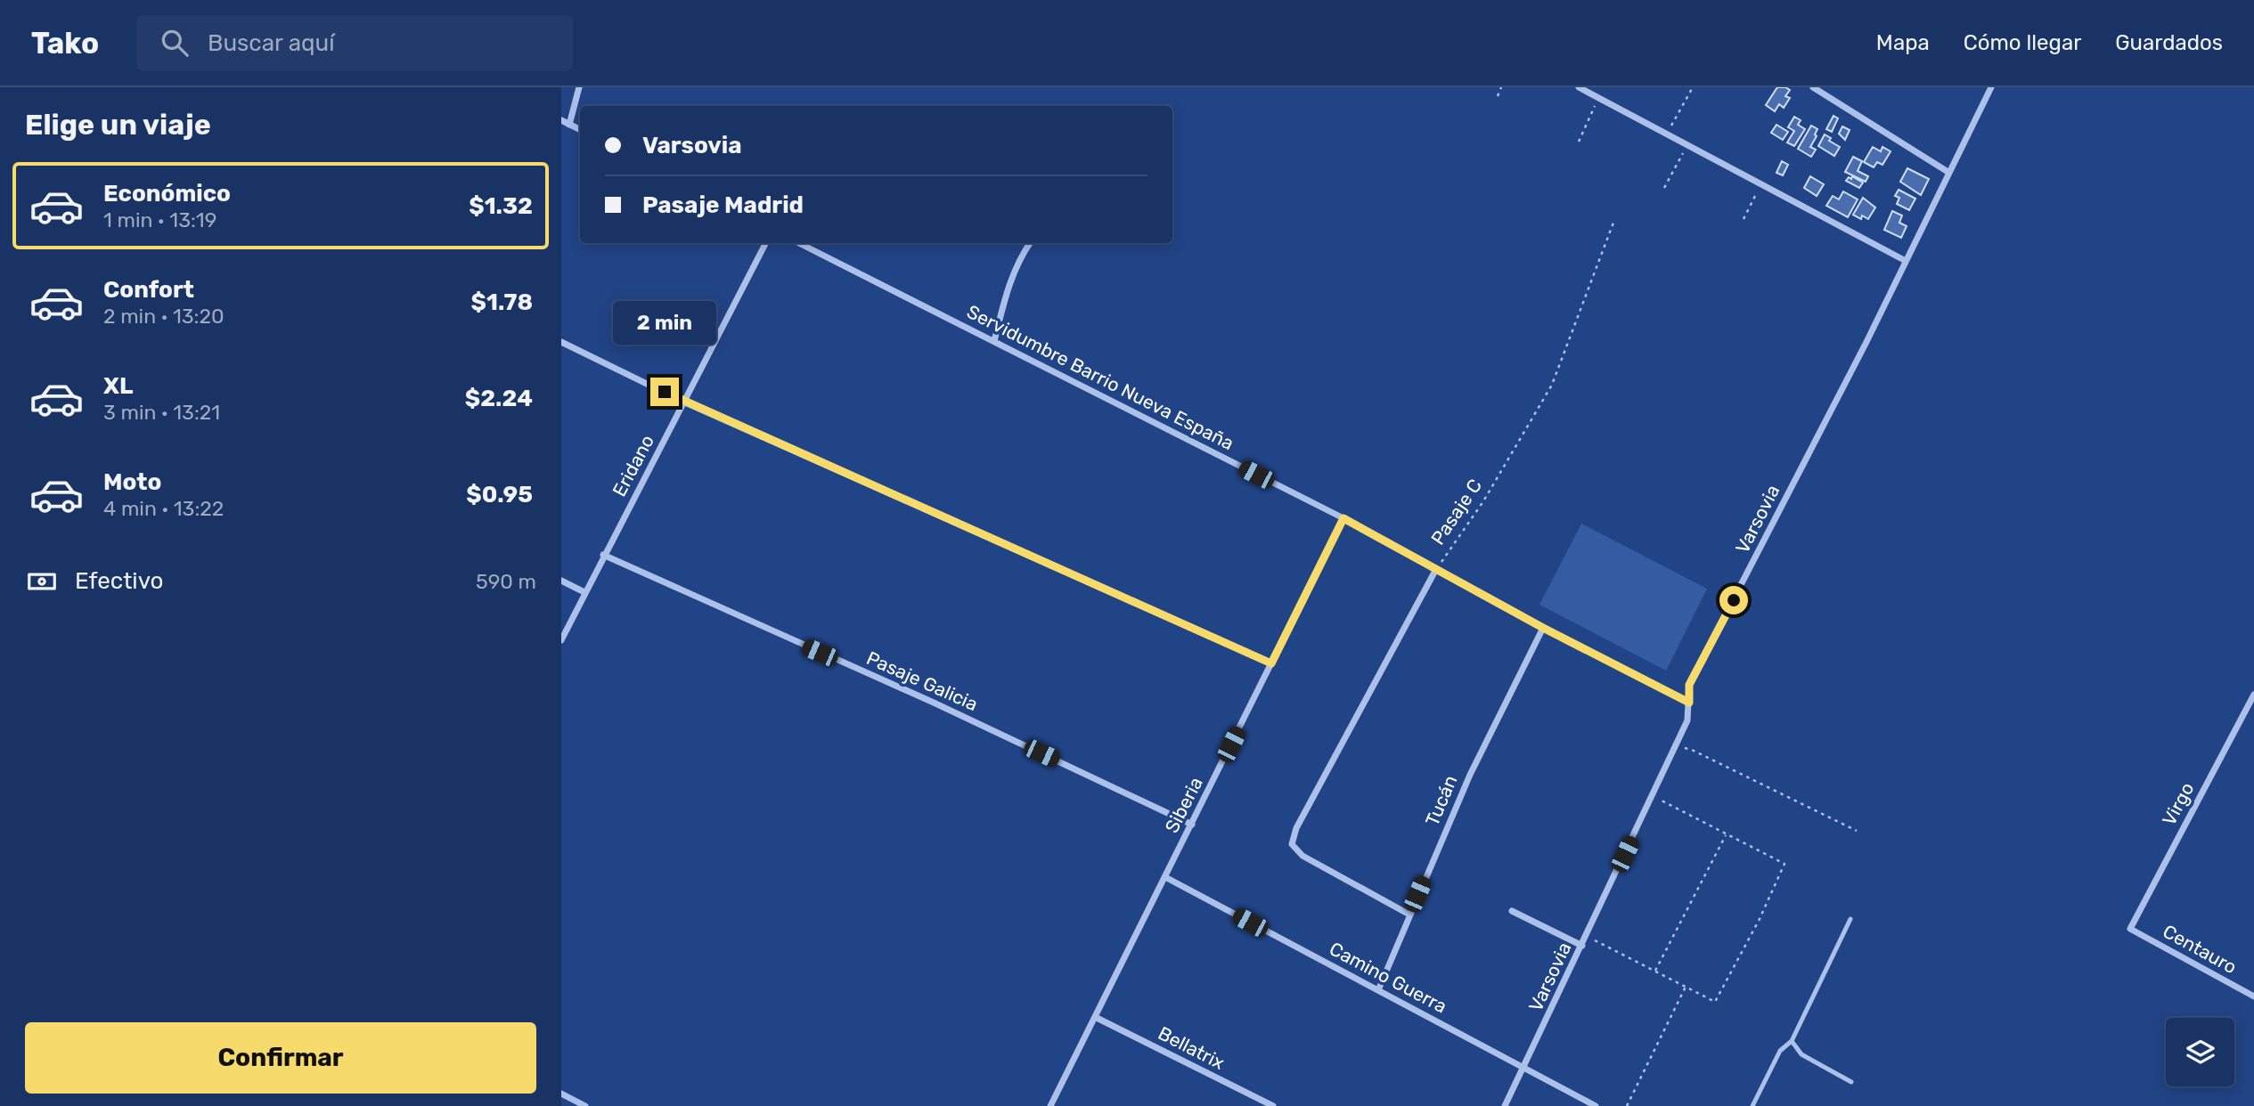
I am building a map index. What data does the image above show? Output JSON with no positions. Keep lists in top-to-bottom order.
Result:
{
  "streets": {
    "street": [
      "Servidumbre Barrio Nueva España",
      "Eridano",
      "Pasaje C",
      "Varsovia",
      "Pasaje Galicia",
      "Tucán",
      "Virgo",
      "Siberia",
      "Centauro",
      "Camino Guerra",
      "Bellatrix"
    ]
  },
  "crossings": [
    ["Servidumbre Barrio Nueva España", "Pasaje C"],
    ["Servidumbre Barrio Nueva España", "Varsovia"],
    ["Servidumbre Barrio Nueva España", "Tucán"],
    ["Servidumbre Barrio Nueva España", "Siberia"],
    ["Eridano", "Pasaje Galicia"],
    ["Pasaje C", "Tucán"],
    ["Varsovia", "Camino Guerra"],
    ["Pasaje Galicia", "Siberia"],
    ["Tucán", "Camino Guerra"],
    ["Virgo", "Centauro"],
    ["Siberia", "Camino Guerra"],
    ["Siberia", "Bellatrix"]
  ],
  "page": {
    "header": "Tako",
    "search": "Buscar aquí",
    "nav": ["Mapa", "Cómo llegar", "Guardados"],
    "heading": "Elige un viaje",
    "banner": ["Varsovia", "Pasaje Madrid"],
    "list": [
      {
        "name": "Económico",
        "note": "1 min · 13:19",
        "value": "$1.32"
      },
      {
        "name": "Confort",
        "note": "2 min · 13:20",
        "value": "$1.78"
      },
      {
        "name": "XL",
        "note": "3 min · 13:21",
        "value": "$2.24"
      },
      {
        "name": "Moto",
        "note": "4 min · 13:22",
        "value": "$0.95"
      }
    ],
    "bubble": "2 min",
    "pay": ["Efectivo", "590 m"],
    "buttons": "Confirmar"
  }
}
